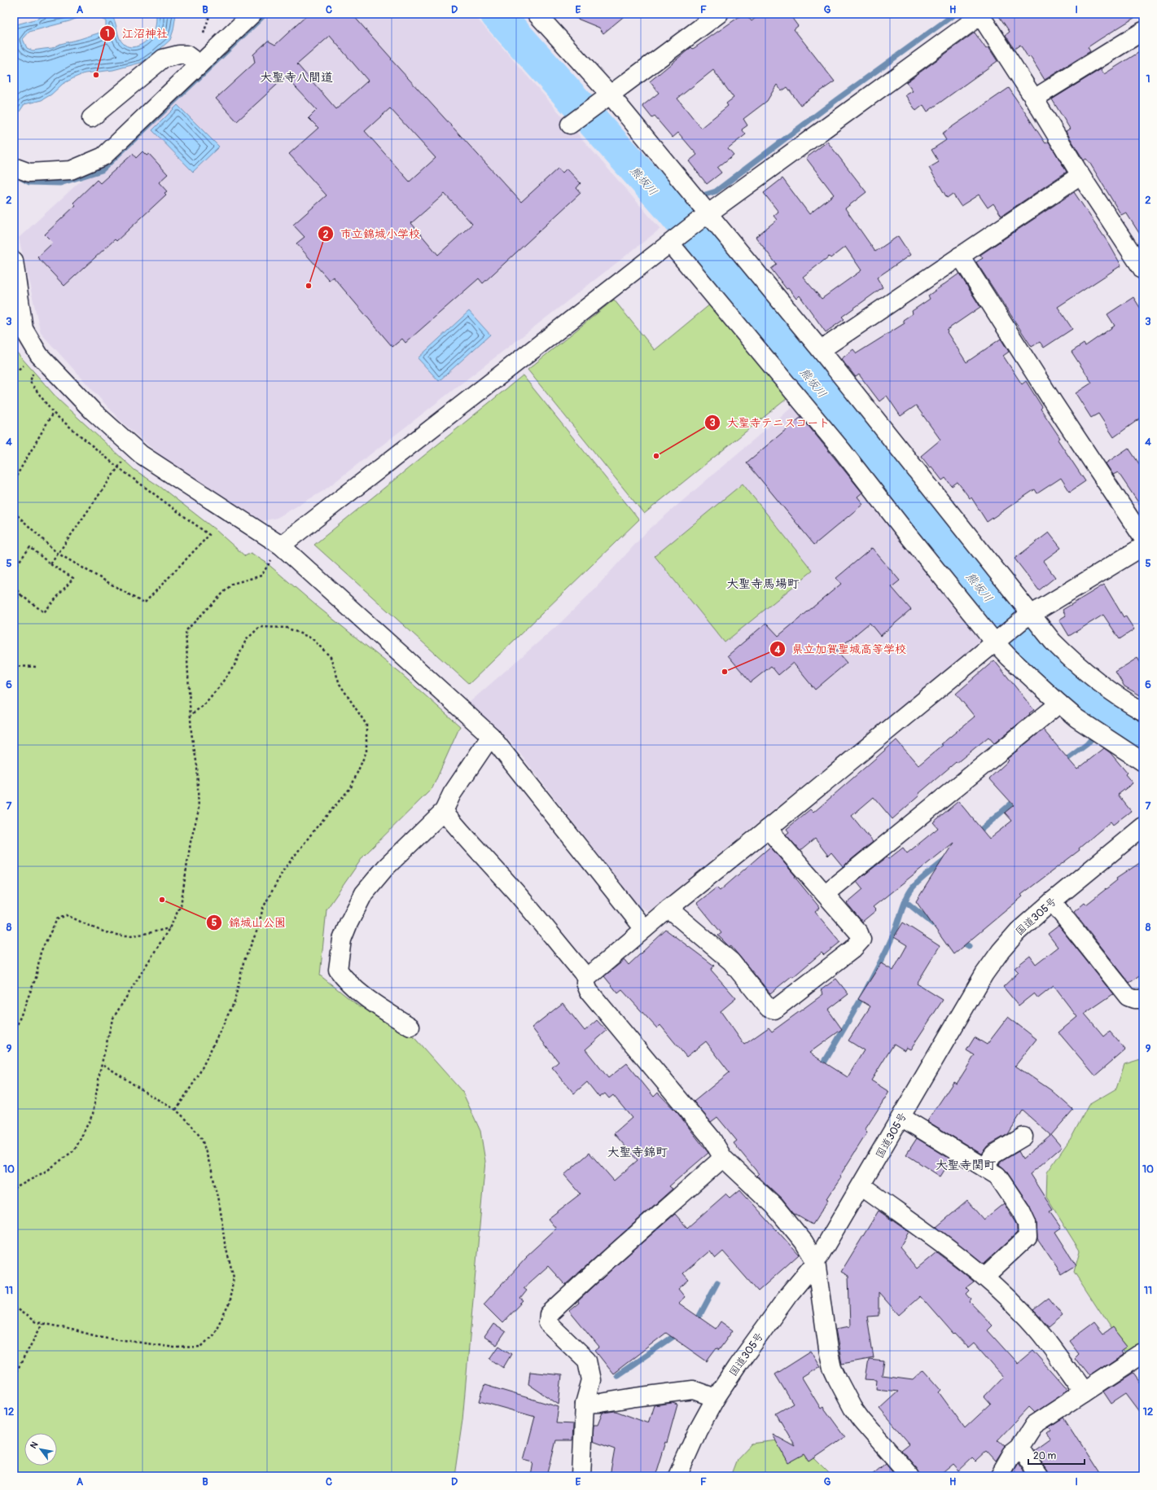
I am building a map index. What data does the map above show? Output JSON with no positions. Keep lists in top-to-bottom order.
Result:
{
  "streets": {
    "main road": ["国道305号"]
  },
  "districts": [
    "大聖寺八間道",
    "大聖寺馬場町",
    "大聖寺錦町",
    "大聖寺関町"
  ],
  "water": ["熊坂川"],
  "places": [
    "江沼神社",
    "市立錦城小学校",
    "大聖寺テニスコート",
    "県立加賀聖城高等学校",
    "錦城山公園"
  ],
  "scale_bar": "20 m",
  "north": "top left",
  "grid": {
    "columns": [
      "A",
      "B",
      "C",
      "D",
      "E",
      "F",
      "G",
      "H",
      "I"
    ],
    "rows": [
      "1",
      "2",
      "3",
      "4",
      "5",
      "6",
      "7",
      "8",
      "9",
      "10",
      "11",
      "12"
    ]
  }
}
